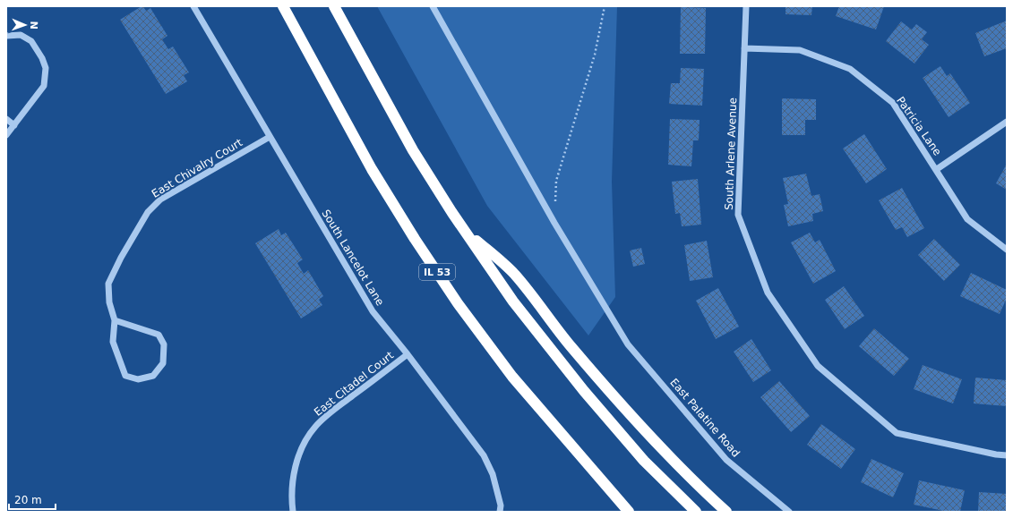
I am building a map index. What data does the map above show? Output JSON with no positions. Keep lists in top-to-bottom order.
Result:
{
  "streets": {
    "highway": ["IL 53"],
    "street": [
      "Patricia Lane",
      "South Arlene Avenue",
      "East Chivalry Court",
      "South Lancelot Lane",
      "East Citadel Court",
      "East Palatine Road"
    ]
  },
  "crossings": [
    ["Patricia Lane", "South Arlene Avenue"],
    ["East Chivalry Court", "South Lancelot Lane"],
    ["South Lancelot Lane", "East Citadel Court"]
  ],
  "scale_bar": "20 m",
  "north": "right"
}
